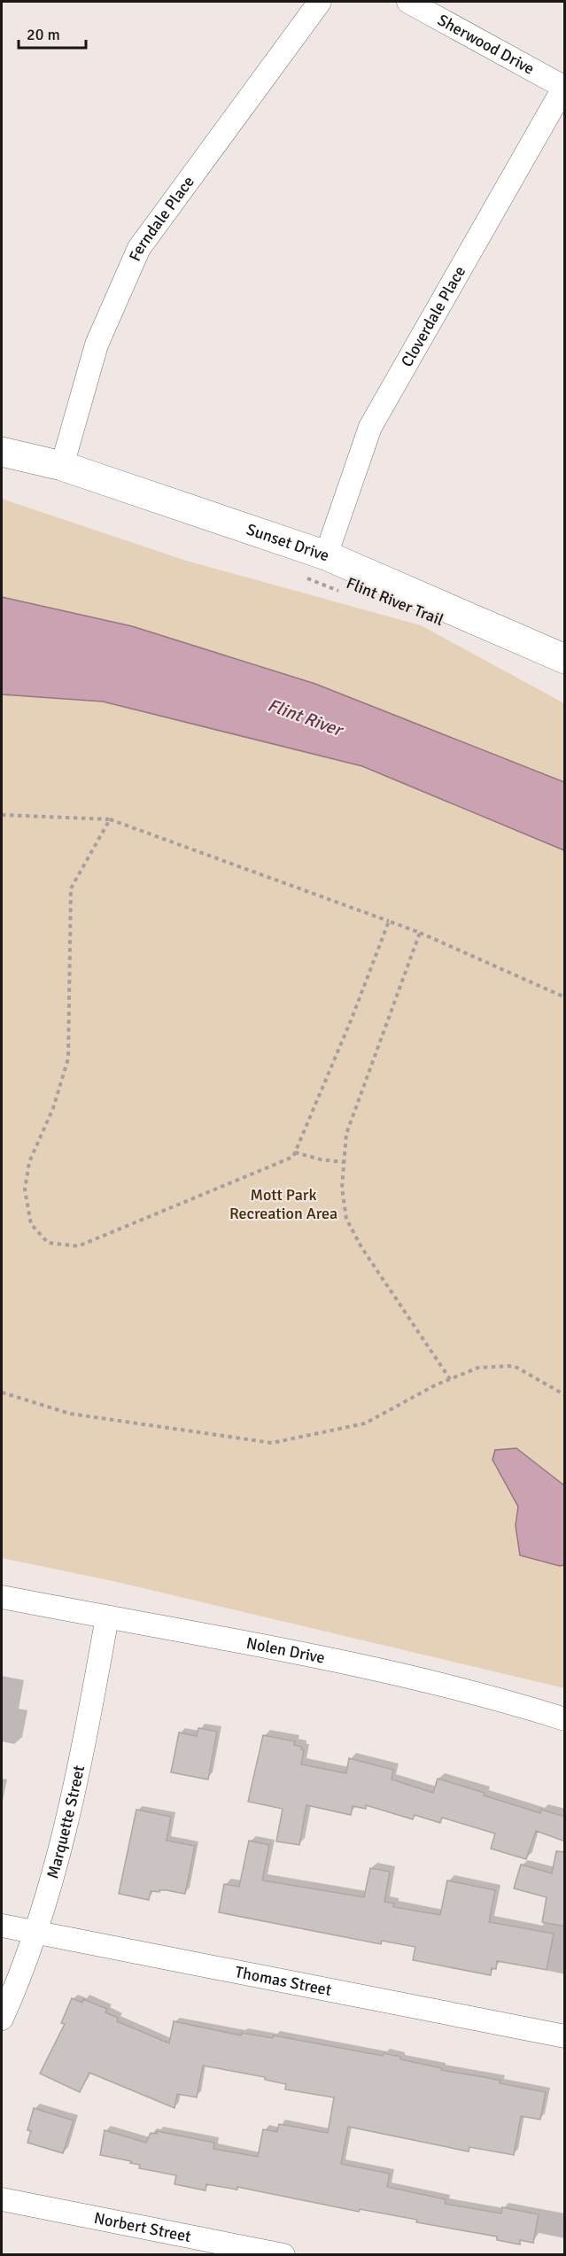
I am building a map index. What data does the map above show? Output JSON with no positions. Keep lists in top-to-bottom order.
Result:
{
  "streets": {
    "street": [
      "Sherwood Drive",
      "Ferndale Place",
      "Cloverdale Place",
      "Sunset Drive",
      "Nolen Drive",
      "Marquette Street",
      "Thomas Street",
      "Norbert Street"
    ],
    "path": ["Flint River Trail"]
  },
  "crossings": [
    ["Sherwood Drive", "Cloverdale Place"],
    ["Ferndale Place", "Sunset Drive"],
    ["Cloverdale Place", "Sunset Drive"],
    ["Nolen Drive", "Marquette Street"],
    ["Marquette Street", "Thomas Street"]
  ],
  "water": ["Flint River"],
  "parks": ["Mott Park Recreation Area"],
  "scale_bar": "20 m"
}
